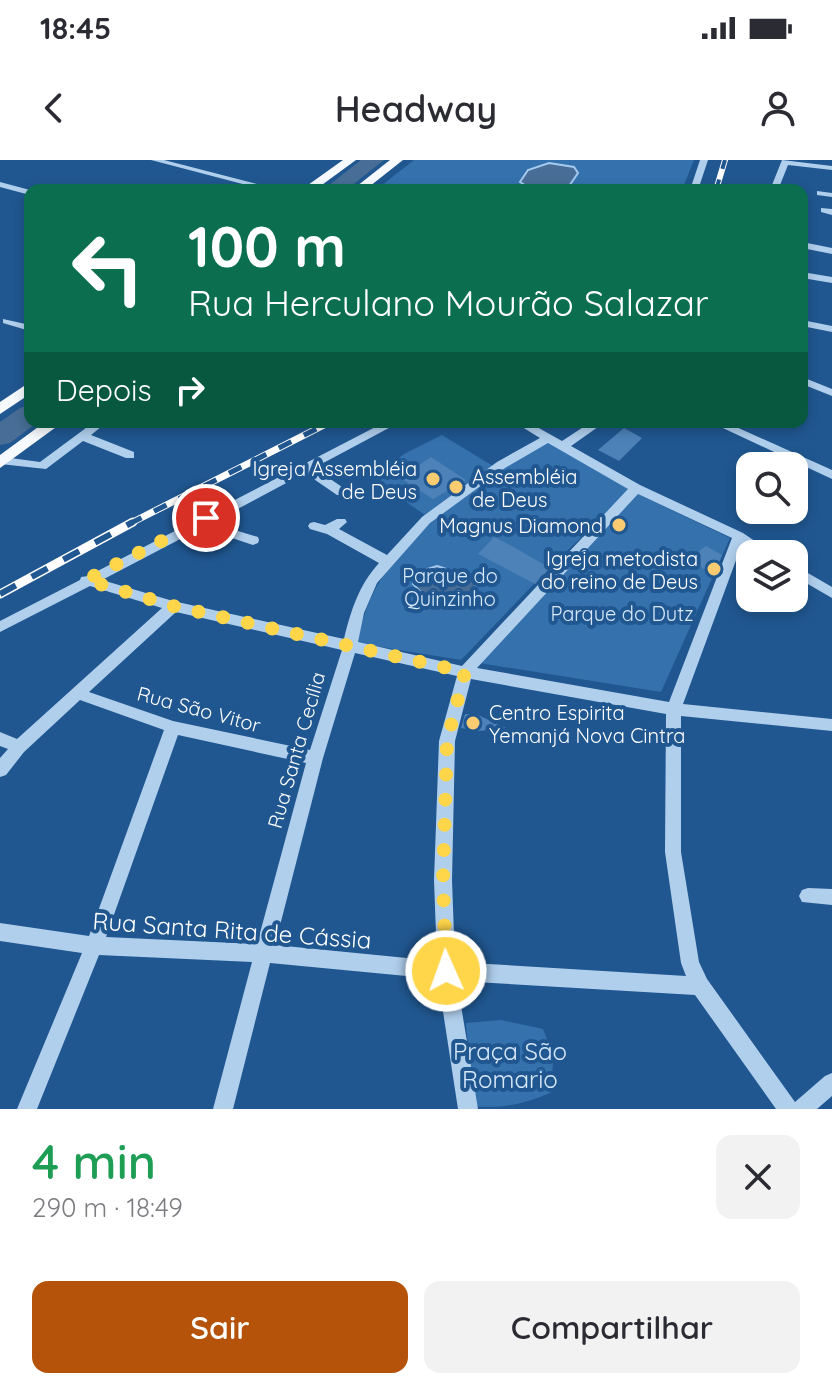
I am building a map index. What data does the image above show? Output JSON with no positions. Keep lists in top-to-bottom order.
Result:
{
  "streets": {
    "street": ["Rua São Vitor", "Rua Santa Cecília", "Rua Santa Rita de Cássia"]
  },
  "crossings": [
    ["Rua São Vitor", "Rua Santa Cecília"],
    ["Rua Santa Cecília", "Rua Santa Rita de Cássia"]
  ],
  "parks": ["Parque do Quinzinho", "Parque do Dutz", "Praça São Romario"],
  "places": [
    "Igreja Assembléia de Deus",
    "Assembléia de Deus",
    "Magnus Diamond",
    "Igreja metodista do reino de Deus",
    "Centro Espirita Yemanjá Nova Cintra"
  ],
  "page": {
    "status": "18:45",
    "header": "Headway",
    "turn": ["100 m", "Rua Herculano Mourão Salazar"],
    "then": "Depois",
    "heading": ["4 min", "290 m · 18:49"],
    "buttons": ["Sair", "Compartilhar"]
  }
}
